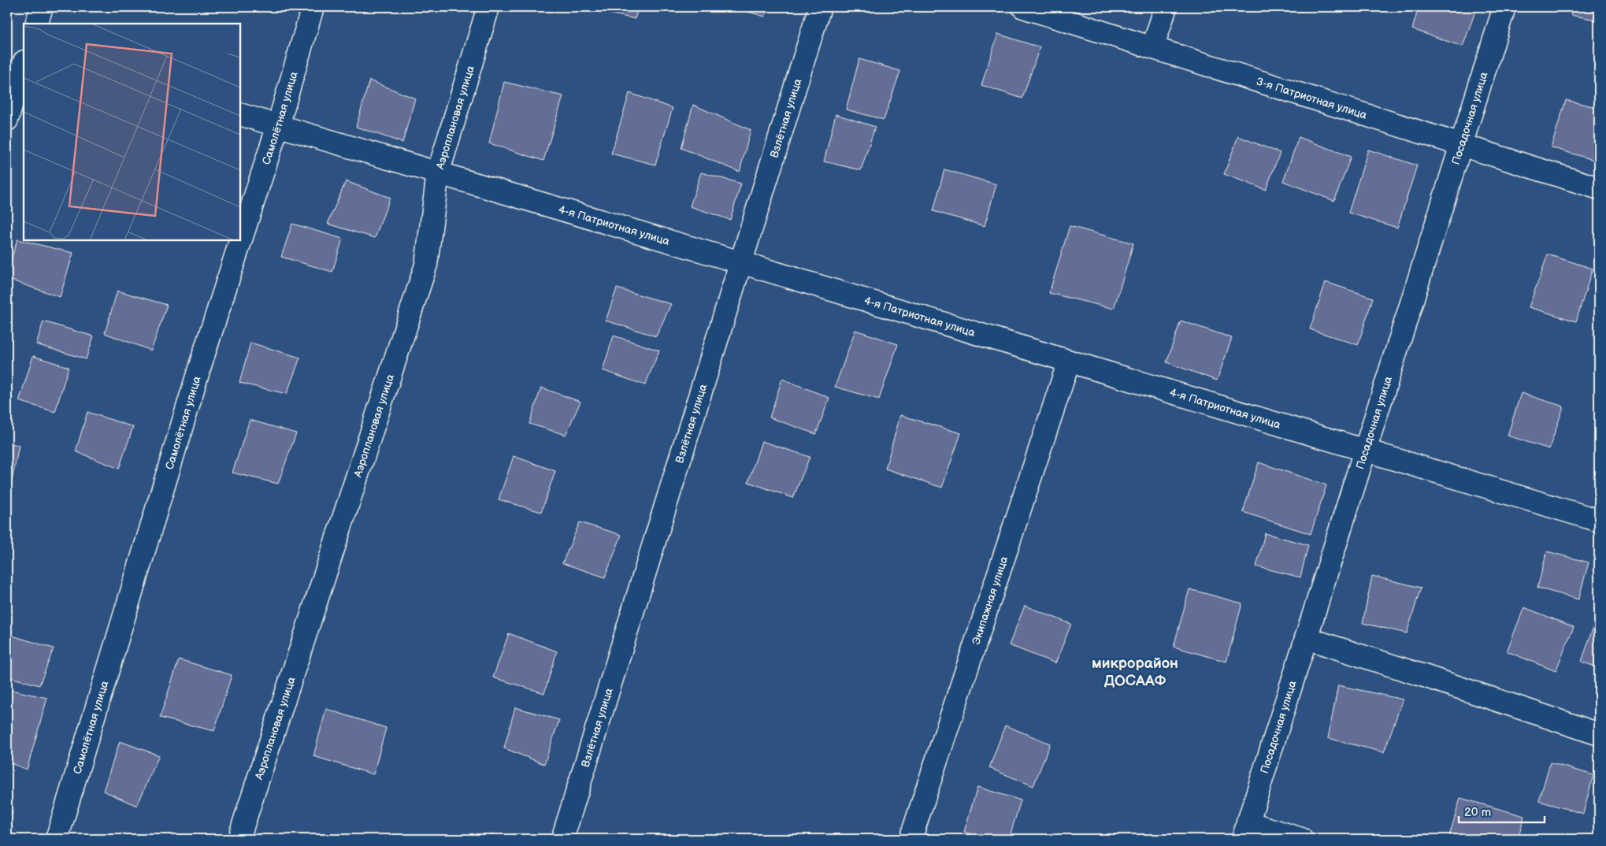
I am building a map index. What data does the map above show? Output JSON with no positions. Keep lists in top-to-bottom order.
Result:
{
  "streets": {
    "street": [
      "3-я Патриотная улица",
      "Самолётная улица",
      "Аэроплановая улица",
      "Взлётная улица",
      "Посадочная улица",
      "4-я Патриотная улица",
      "Экипажная улица"
    ]
  },
  "crossings": [
    ["3-я Патриотная улица", "Посадочная улица"],
    ["Самолётная улица", "4-я Патриотная улица"],
    ["Аэроплановая улица", "4-я Патриотная улица"],
    ["Взлётная улица", "4-я Патриотная улица"],
    ["Посадочная улица", "4-я Патриотная улица"],
    ["4-я Патриотная улица", "Экипажная улица"]
  ],
  "districts": ["микрорайон ДОСААФ"],
  "scale_bar": "20 m"
}
